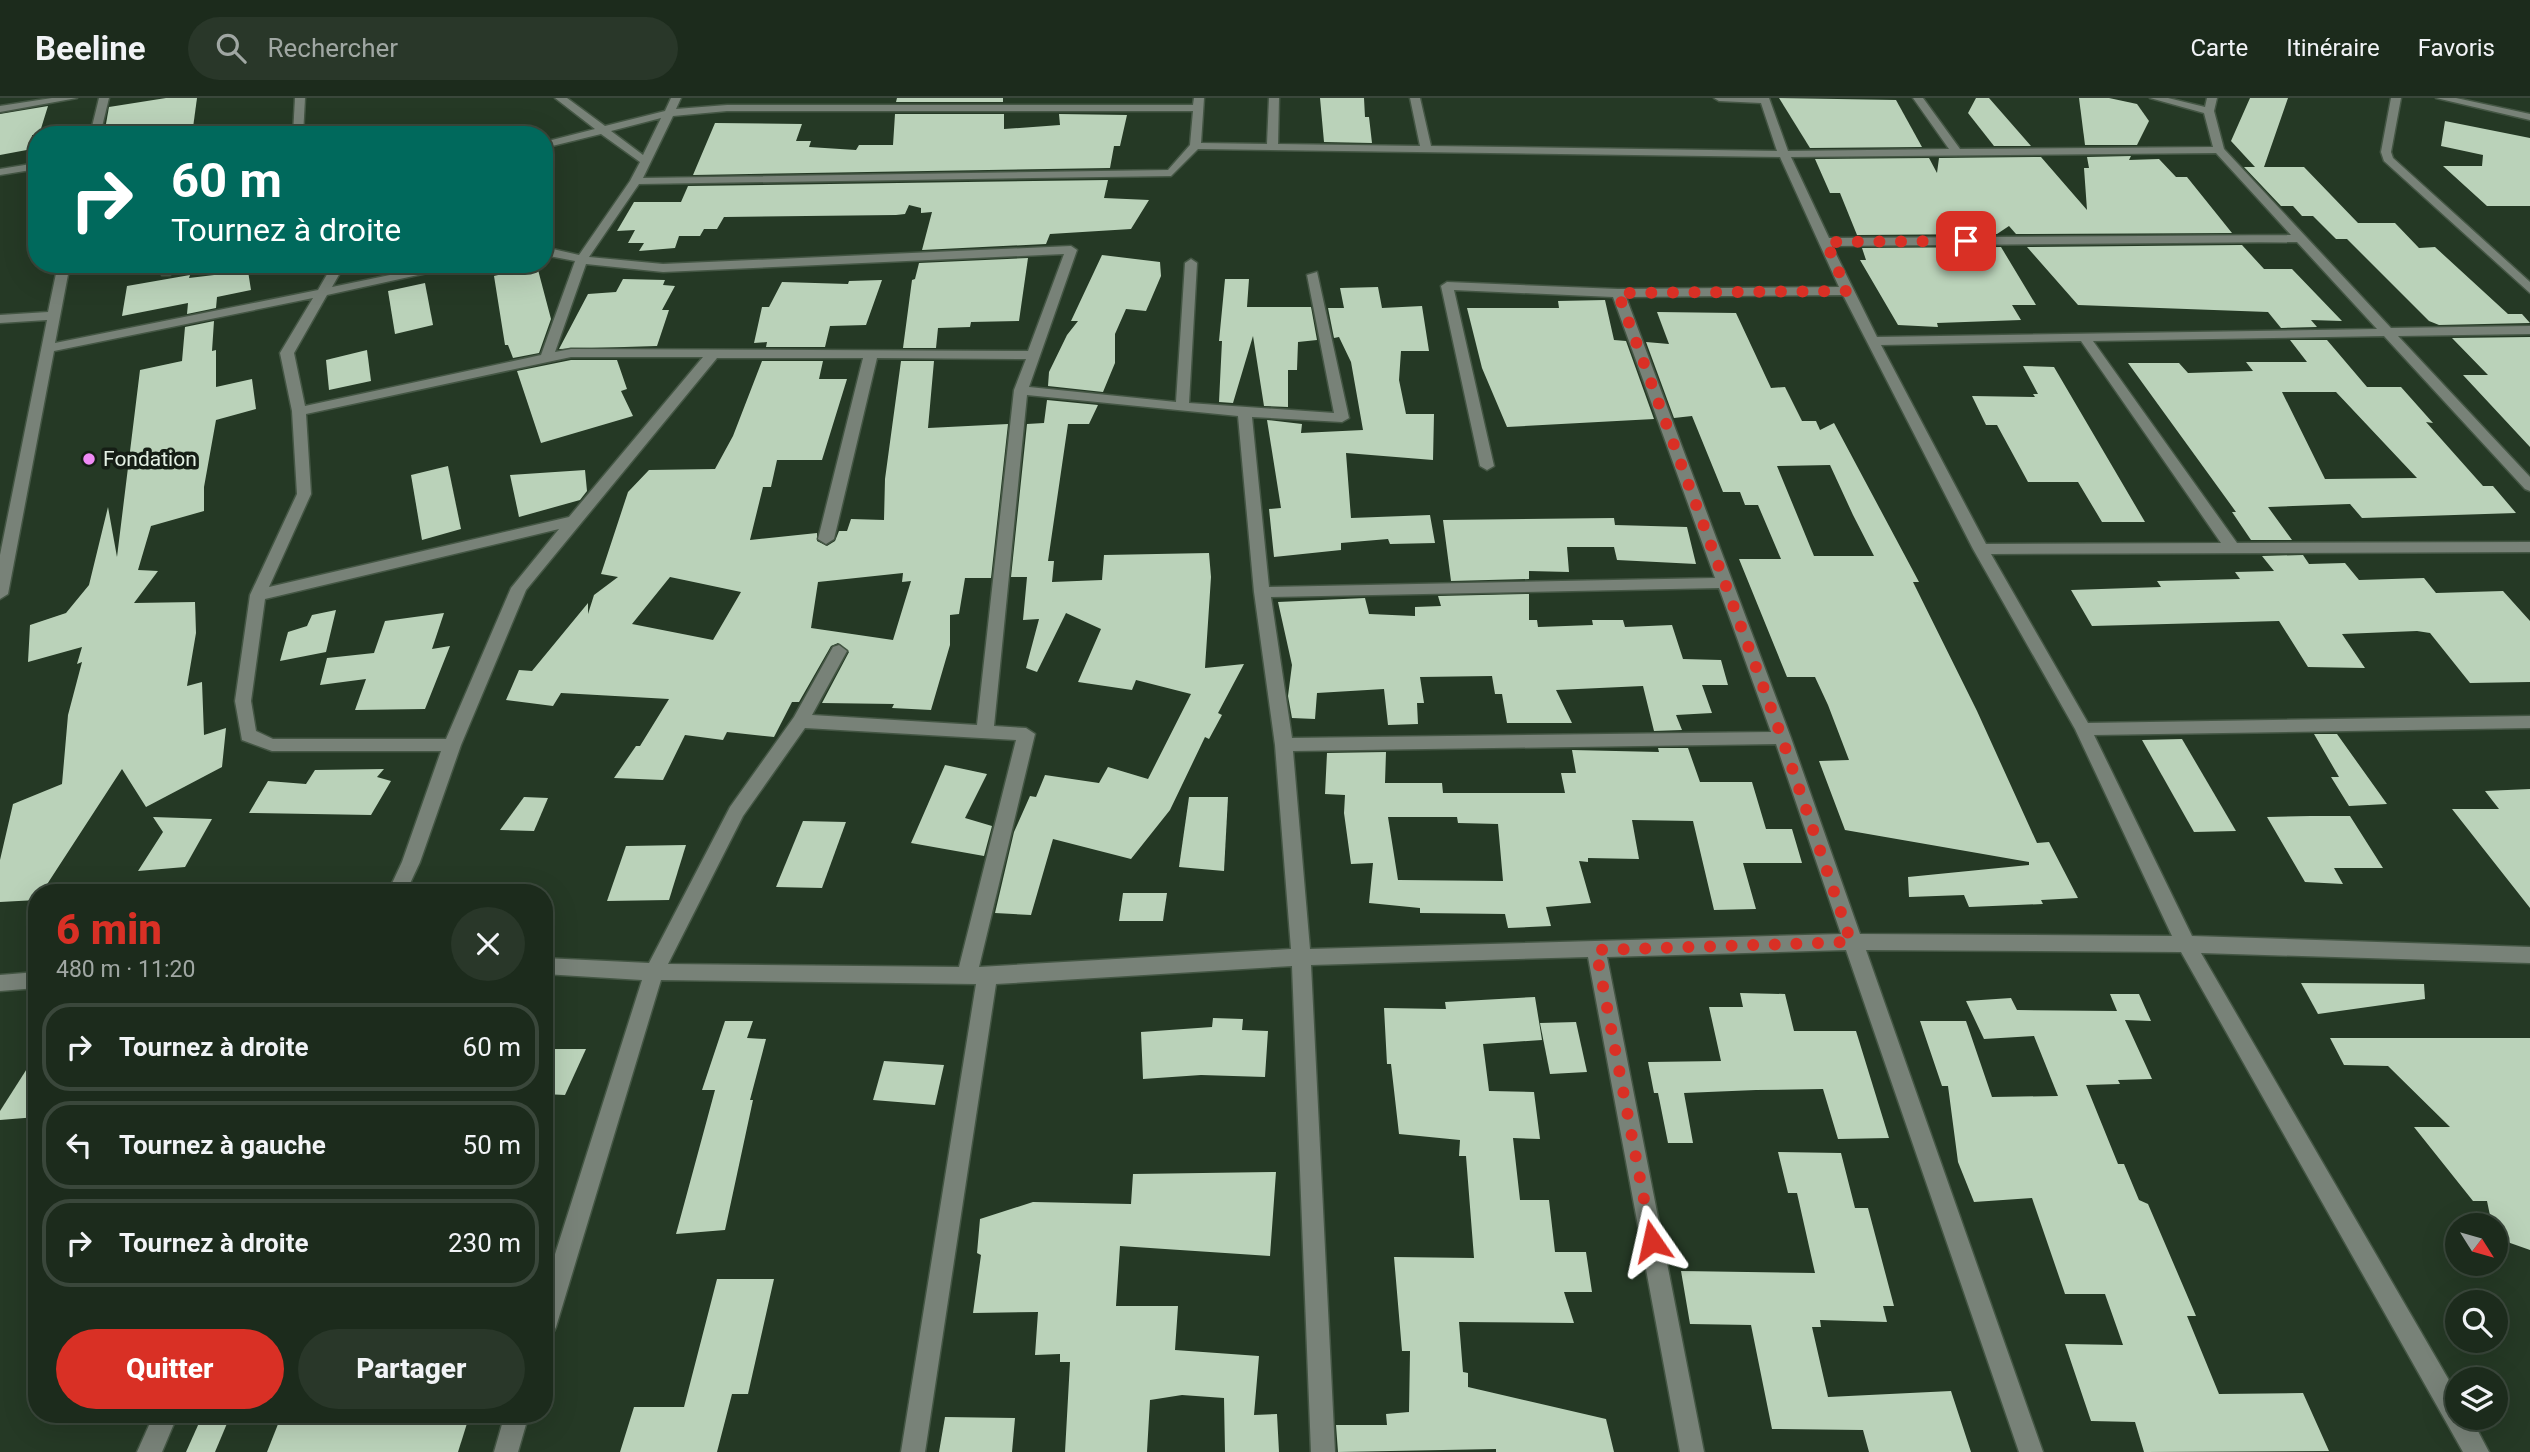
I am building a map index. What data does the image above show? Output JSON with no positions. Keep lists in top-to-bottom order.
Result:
{
  "places": ["Fondation"],
  "north": "bottom right",
  "page": {
    "header": "Beeline",
    "search": "Rechercher",
    "nav": ["Carte", "Itinéraire", "Favoris"],
    "turn": ["60 m", "Tournez à droite"],
    "heading": ["6 min", "480 m · 11:20"],
    "list": [
      {
        "name": "Tournez à droite",
        "value": "60 m"
      },
      {
        "name": "Tournez à gauche",
        "value": "50 m"
      },
      {
        "name": "Tournez à droite",
        "value": "230 m"
      }
    ],
    "buttons": ["Quitter", "Partager"]
  }
}
